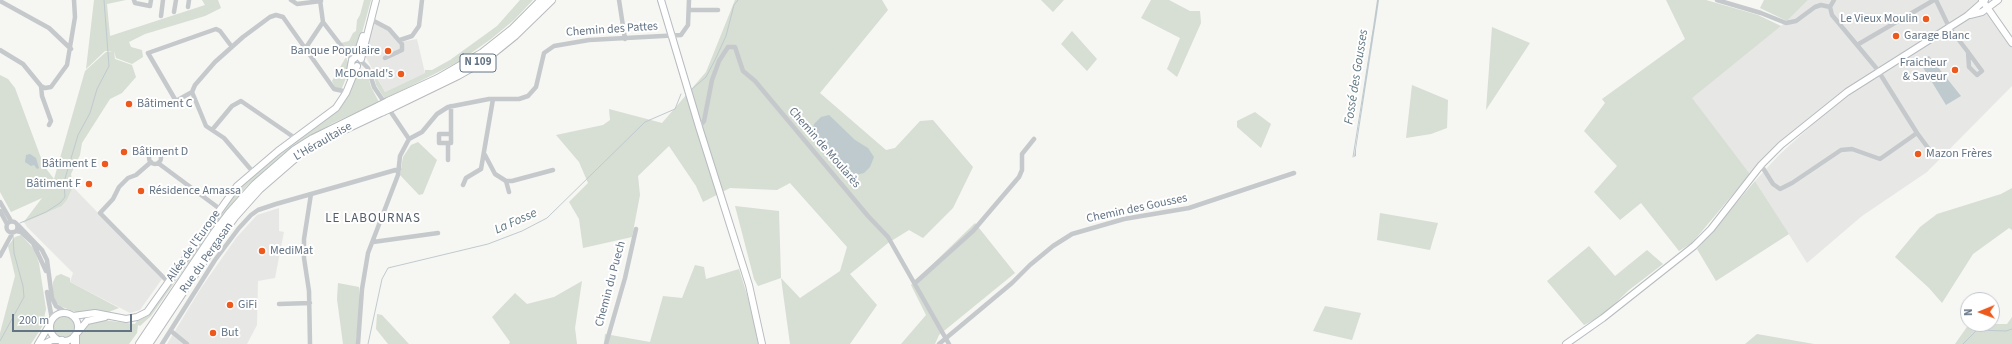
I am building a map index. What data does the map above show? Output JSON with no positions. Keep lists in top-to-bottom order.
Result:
{
  "streets": {
    "highway": ["N 109", "L'Héraultaise"],
    "street": [
      "Chemin des Pattes",
      "Chemin de Moularès",
      "Chemin des Gousses",
      "Allée de l'Europe",
      "Rue du Pergasan",
      "Chemin du Puech"
    ]
  },
  "crossings": [
    ["Chemin de Moularès", "Chemin des Gousses"]
  ],
  "districts": ["LE LABOURNAS"],
  "water": ["Fossé des Gousses", "La Fosse"],
  "places": [
    "Le Vieux Moulin",
    "Garage Blanc",
    "Banque Populaire",
    "Fraicheur & Saveur",
    "McDonald's",
    "Bâtiment C",
    "Bâtiment D",
    "Mazon Frères",
    "Bâtiment E",
    "Bâtiment F",
    "Résidence Amassa",
    "MediMat",
    "GiFi",
    "But"
  ],
  "scale_bar": "200 m",
  "north": "left"
}
